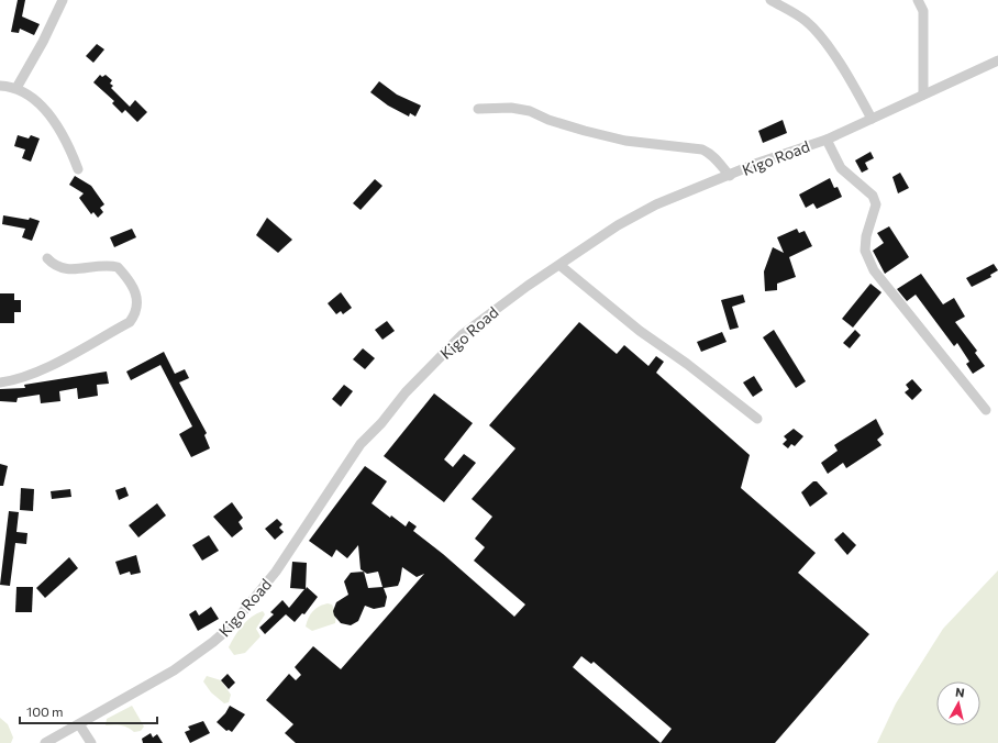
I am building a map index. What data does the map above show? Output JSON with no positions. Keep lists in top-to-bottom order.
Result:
{
  "streets": {
    "street": ["Kigo Road"]
  },
  "scale_bar": "100 m",
  "north": "top"
}
